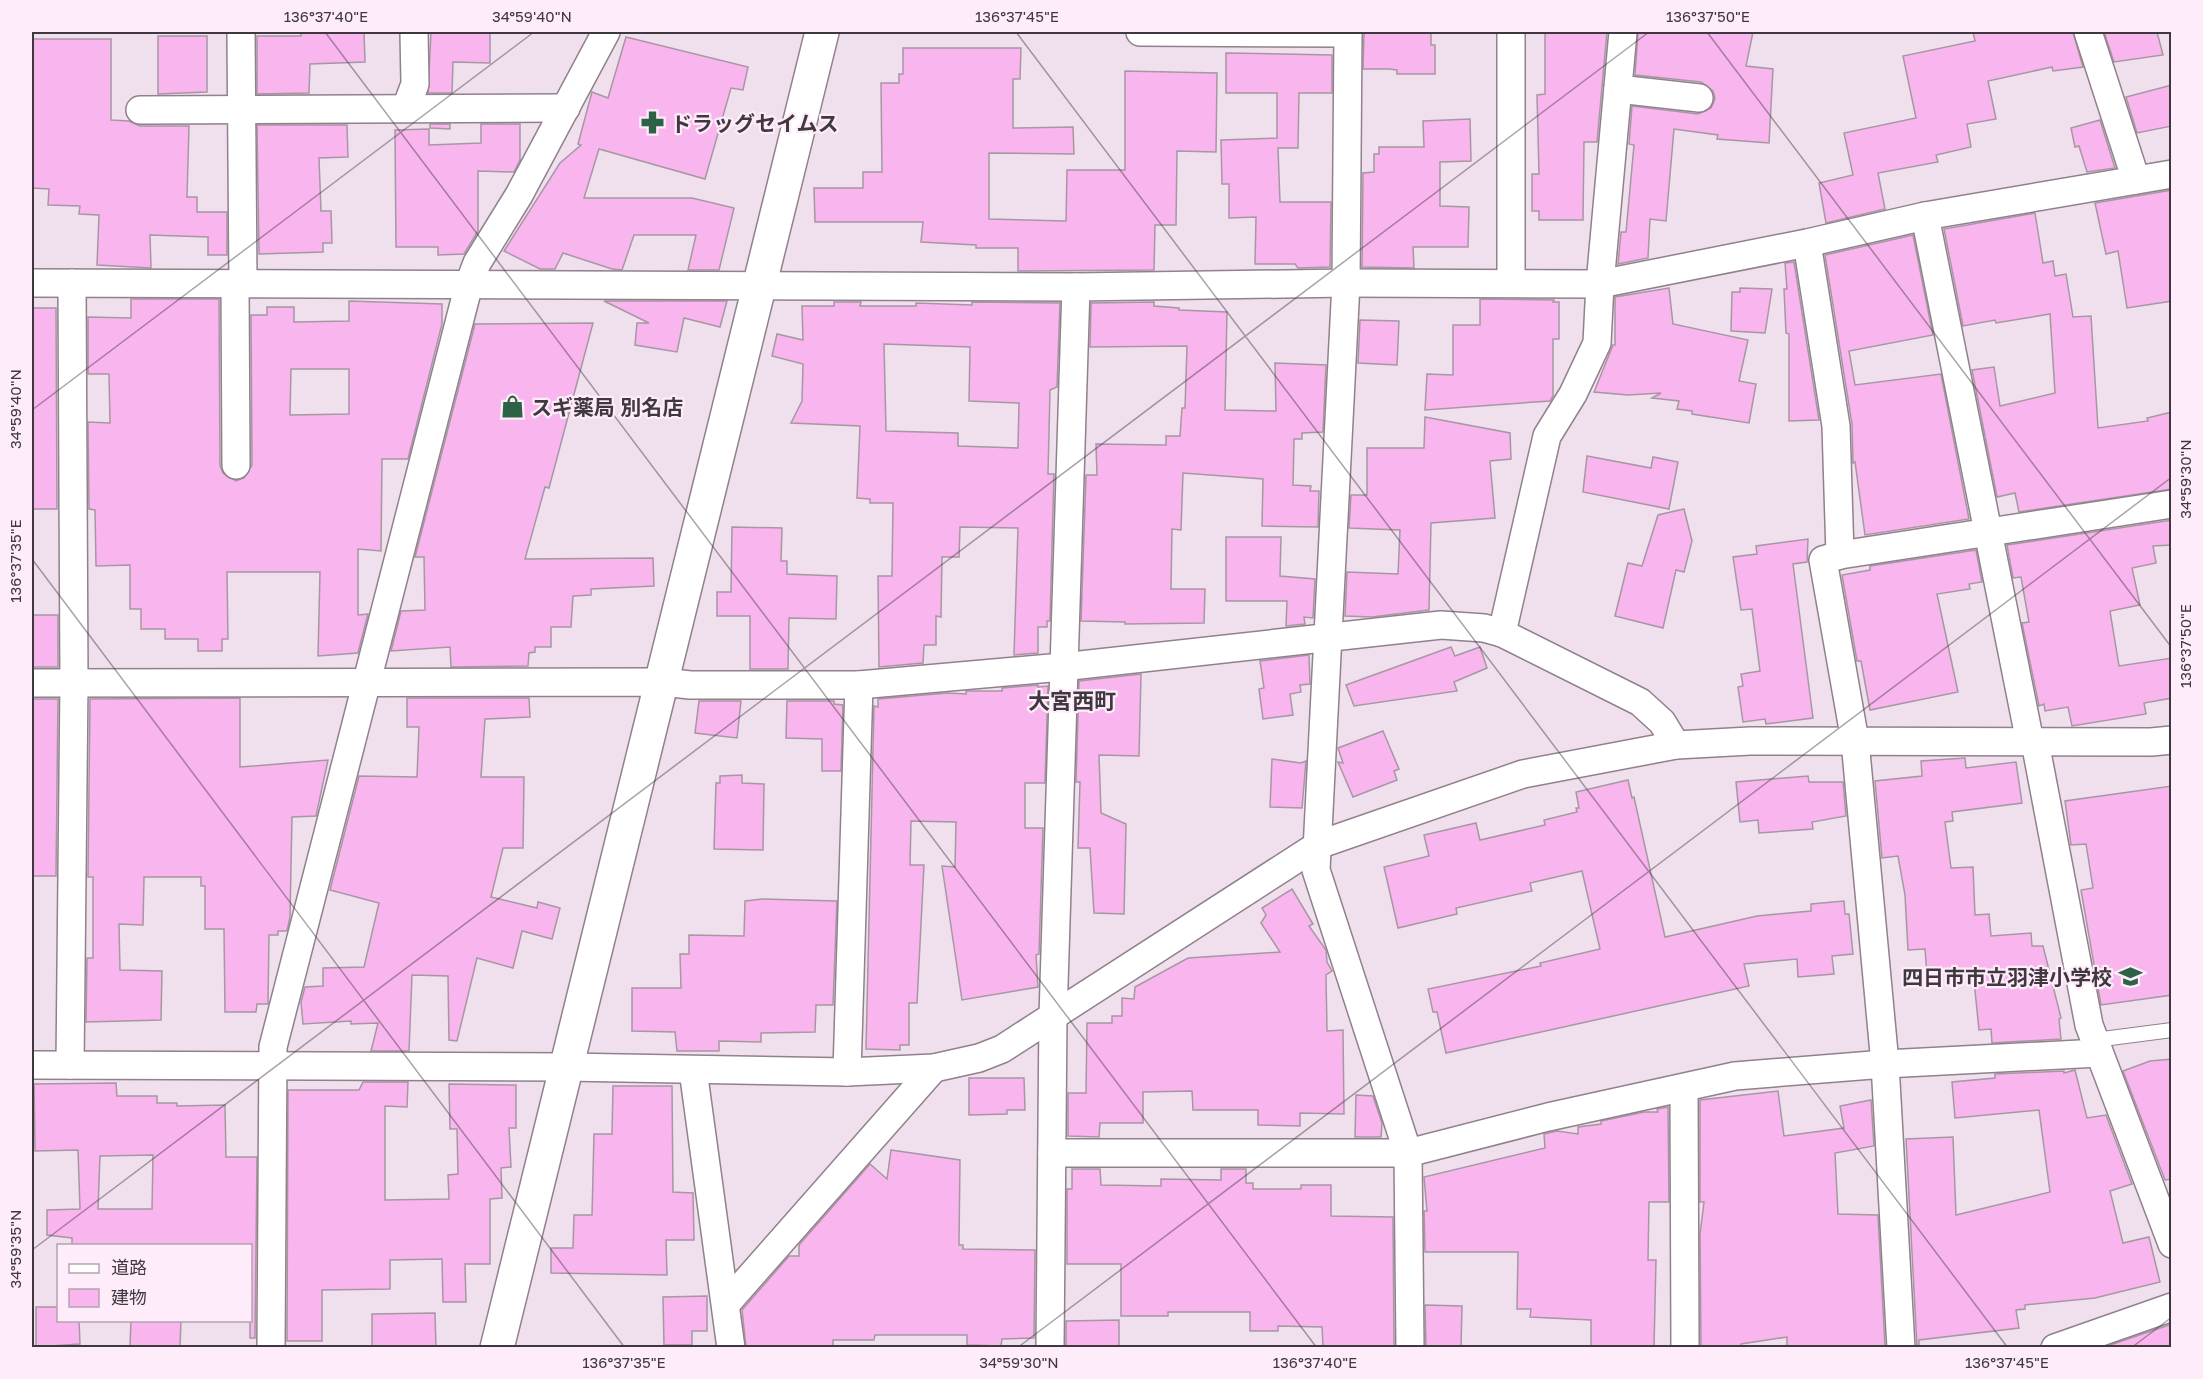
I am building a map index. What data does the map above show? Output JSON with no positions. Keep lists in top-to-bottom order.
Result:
{
  "districts": ["大宮西町"],
  "places": {
    "pharmacy": ["ドラッグセイムス"],
    "shop": ["スギ薬局 別名店"],
    "school or university": ["四日市市立羽津小学校"]
  },
  "legend": ["道路", "建物"],
  "coordinates": [
    "136°37'40\"E",
    "34°59'40\"N",
    "136°37'45\"E",
    "136°37'50\"E",
    "34°59'30\"N",
    "136°37'35\"E",
    "34°59'35\"N"
  ]
}
